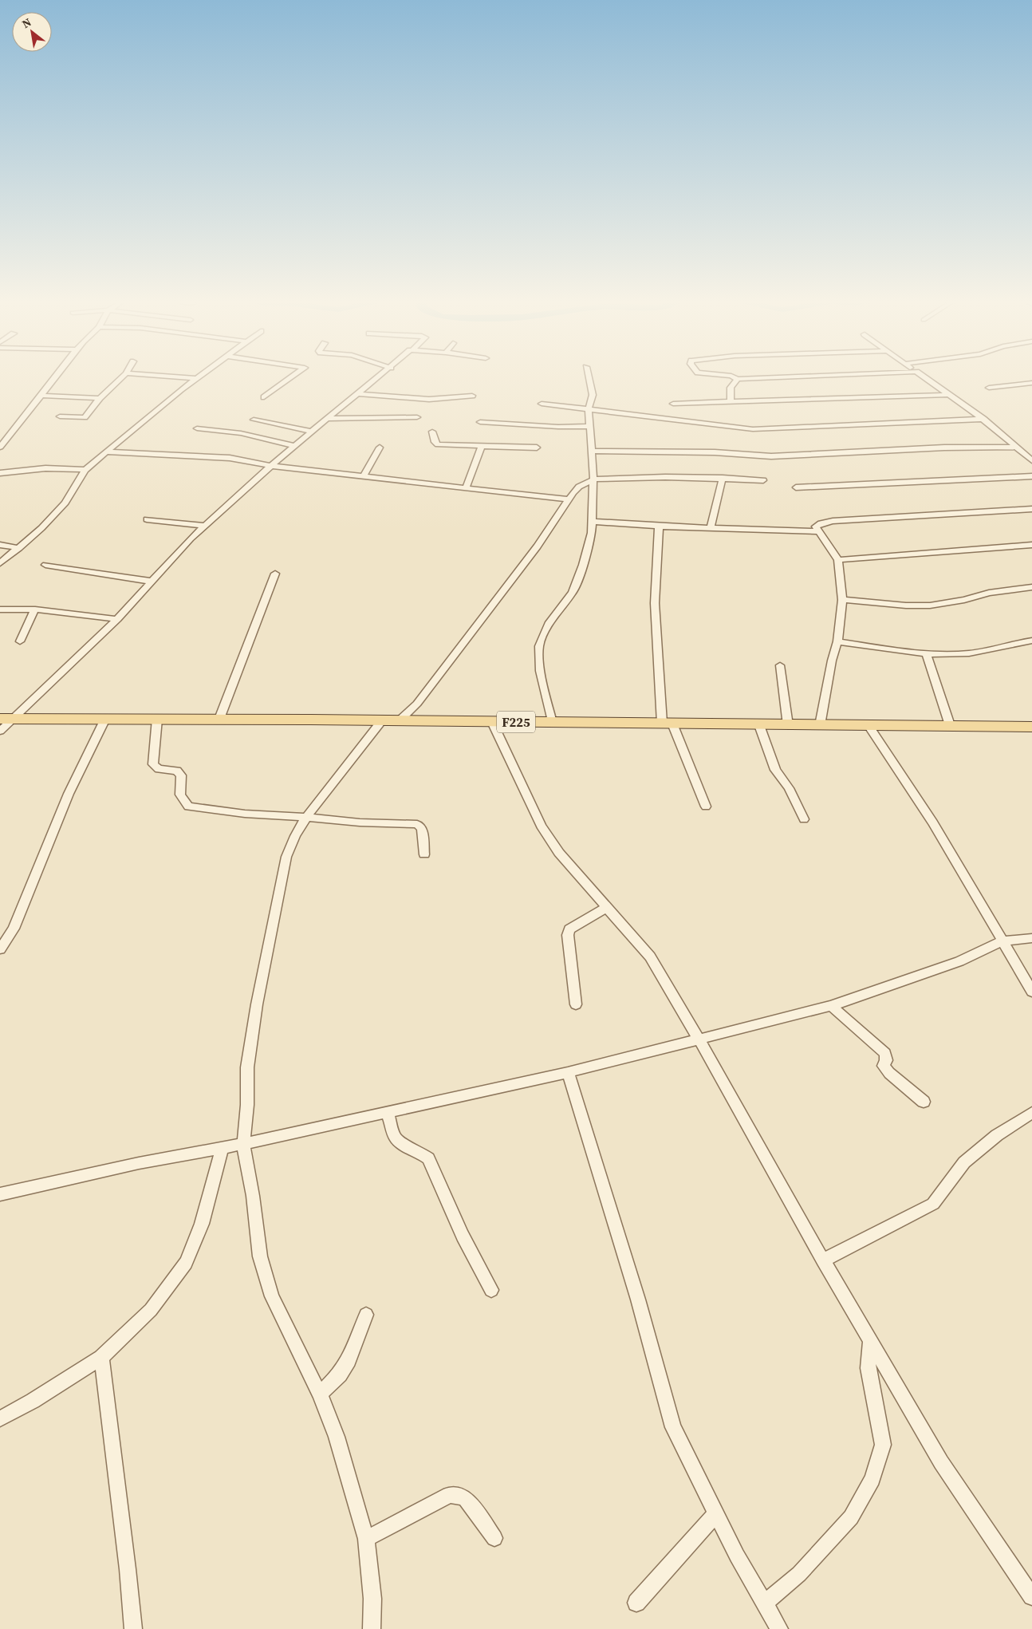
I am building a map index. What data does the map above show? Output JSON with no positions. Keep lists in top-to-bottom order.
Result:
{
  "streets": {
    "main road": ["F225"]
  },
  "north": "top left"
}
